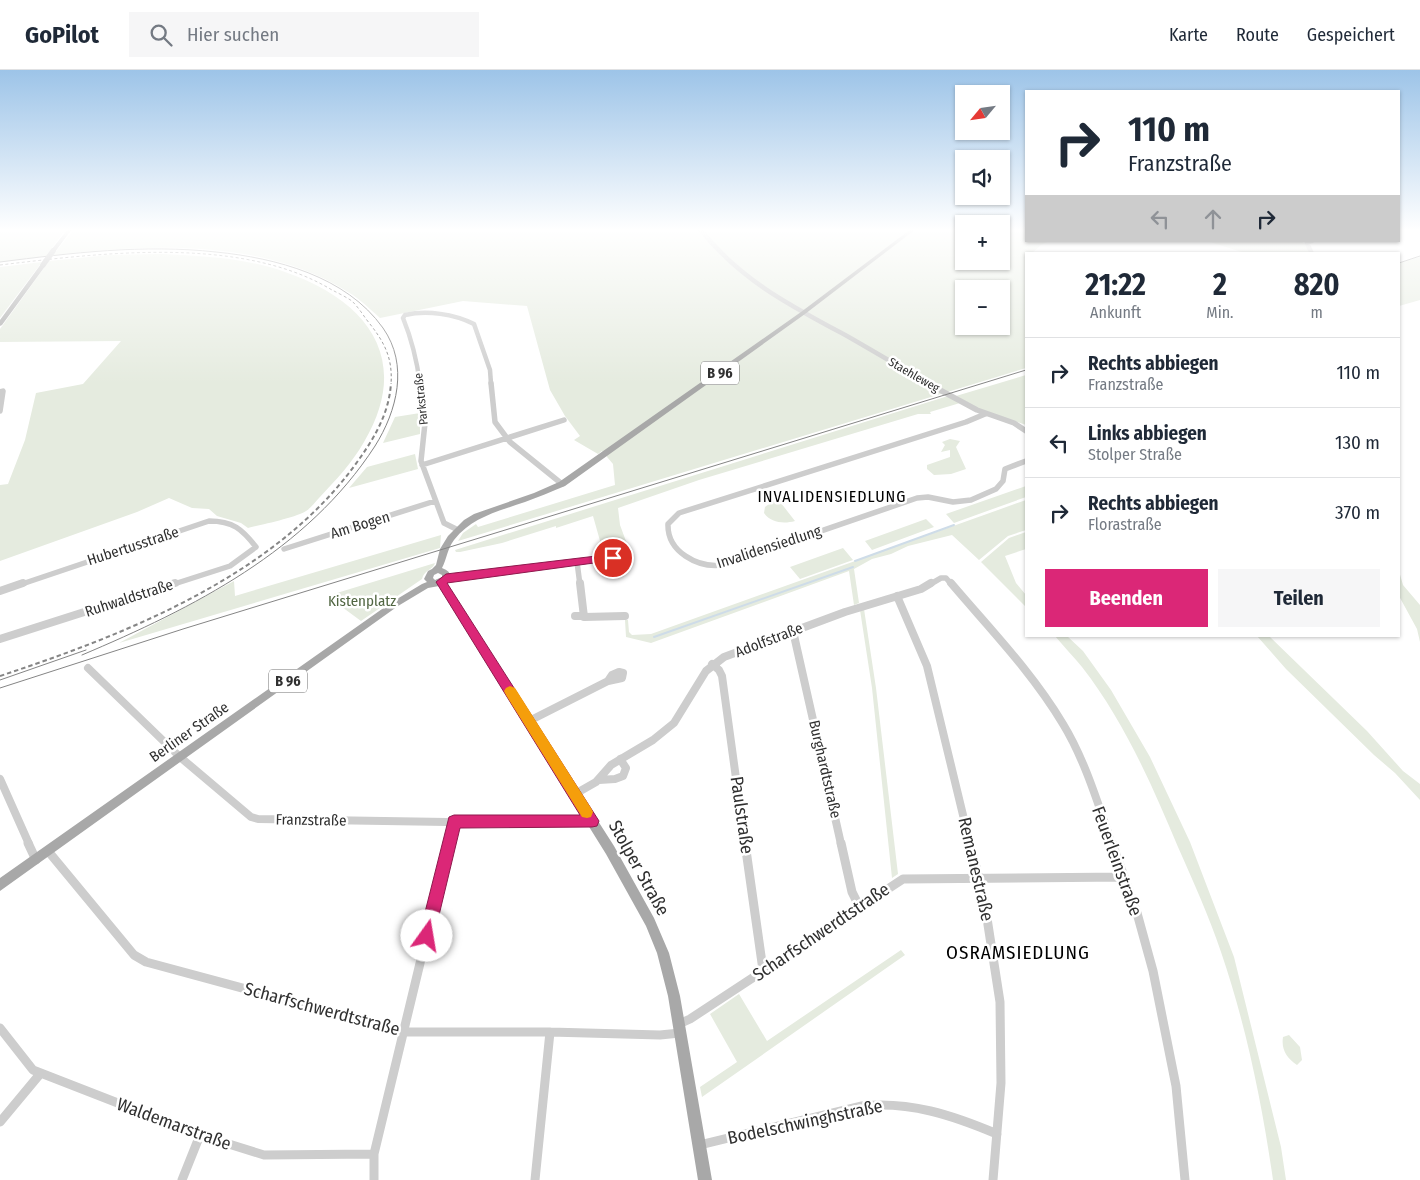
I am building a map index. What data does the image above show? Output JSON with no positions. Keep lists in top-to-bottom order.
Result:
{
  "streets": {
    "main road": ["B 96", "Berliner Straße", "Stolper Straße"],
    "street": [
      "Staehleweg",
      "Parkstraße",
      "Am Bogen",
      "Hubertusstraße",
      "Invalidensiedlung",
      "Ruhwaldstraße",
      "Adolfstraße",
      "Burghardtstraße",
      "Paulstraße",
      "Franzstraße",
      "Feuerleinstraße",
      "Remanestraße",
      "Scharfschwerdtstraße",
      "Bodelschwinghstraße",
      "Waldemarstraße"
    ]
  },
  "crossings": [
    ["B 96", "Staehleweg"],
    ["B 96", "Parkstraße"],
    ["B 96", "Berliner Straße"],
    ["B 96", "Stolper Straße"],
    ["Staehleweg", "Invalidensiedlung"],
    ["Parkstraße", "Am Bogen"],
    ["Hubertusstraße", "Ruhwaldstraße"],
    ["Adolfstraße", "Burghardtstraße"],
    ["Adolfstraße", "Paulstraße"],
    ["Adolfstraße", "Feuerleinstraße"],
    ["Adolfstraße", "Remanestraße"],
    ["Berliner Straße", "Franzstraße"],
    ["Berliner Straße", "Stolper Straße"],
    ["Berliner Straße", "Scharfschwerdtstraße"],
    ["Burghardtstraße", "Scharfschwerdtstraße"],
    ["Paulstraße", "Scharfschwerdtstraße"],
    ["Franzstraße", "Stolper Straße"],
    ["Feuerleinstraße", "Scharfschwerdtstraße"],
    ["Stolper Straße", "Scharfschwerdtstraße"],
    ["Stolper Straße", "Bodelschwinghstraße"],
    ["Remanestraße", "Scharfschwerdtstraße"],
    ["Remanestraße", "Bodelschwinghstraße"]
  ],
  "districts": ["INVALIDENSIEDLUNG", "OSRAMSIEDLUNG"],
  "parks": ["Kistenplatz"],
  "north": "bottom left",
  "page": {
    "header": "GoPilot",
    "search": "Hier suchen",
    "nav": ["Karte", "Route", "Gespeichert"],
    "map_buttons": ["+", "−"],
    "turn": ["110 m", "Franzstraße"],
    "eta": [
      "21:22",
      "Ankunft",
      "2",
      "Min.",
      "820",
      "m"
    ],
    "list": [
      {
        "name": "Rechts abbiegen",
        "note": "Franzstraße",
        "value": "110 m"
      },
      {
        "name": "Links abbiegen",
        "note": "Stolper Straße",
        "value": "130 m"
      },
      {
        "name": "Rechts abbiegen",
        "note": "Florastraße",
        "value": "370 m"
      }
    ],
    "buttons": ["Beenden", "Teilen"]
  }
}
